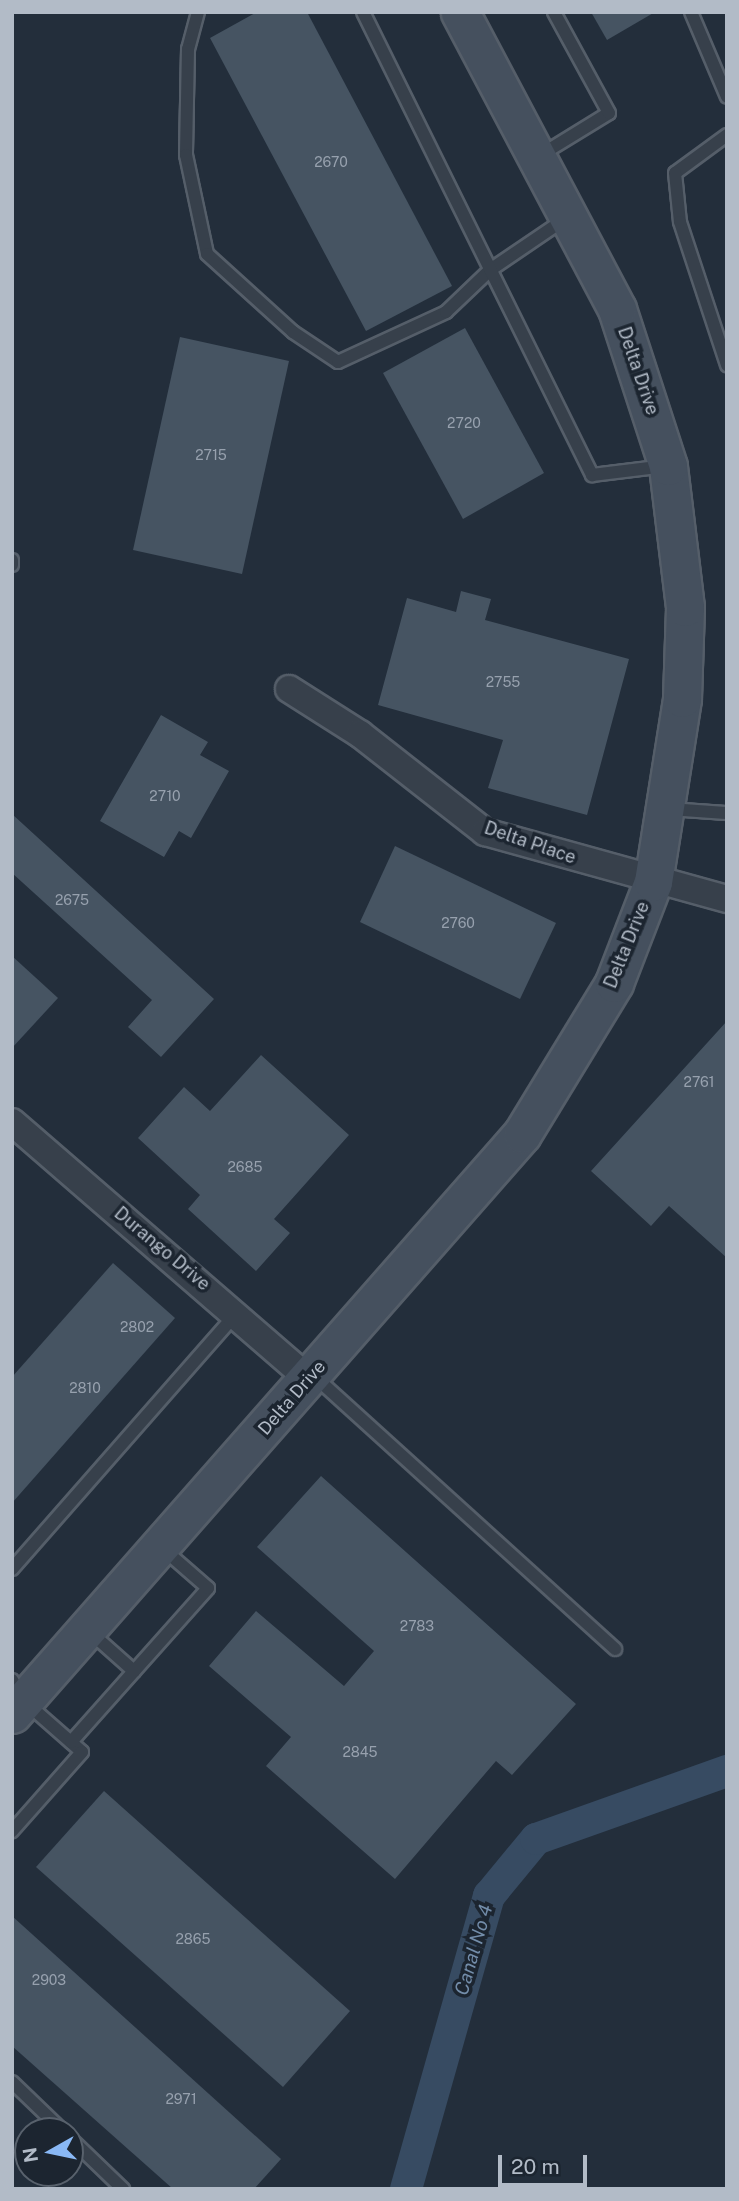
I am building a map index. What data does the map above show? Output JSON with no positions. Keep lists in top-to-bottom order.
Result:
{
  "streets": {
    "main road": ["Delta Drive"],
    "street": ["Delta Place", "Durango Drive"]
  },
  "crossings": [
    ["Delta Drive", "Delta Place"],
    ["Delta Drive", "Durango Drive"]
  ],
  "water": ["Canal No 4"],
  "house_numbers": [
    "2670",
    "2720",
    "2715",
    "2755",
    "2710",
    "2675",
    "2760",
    "2761",
    "2685",
    "2802",
    "2810",
    "2783",
    "2845",
    "2865",
    "2903",
    "2971"
  ],
  "scale_bar": "20 m",
  "north": "left"
}
